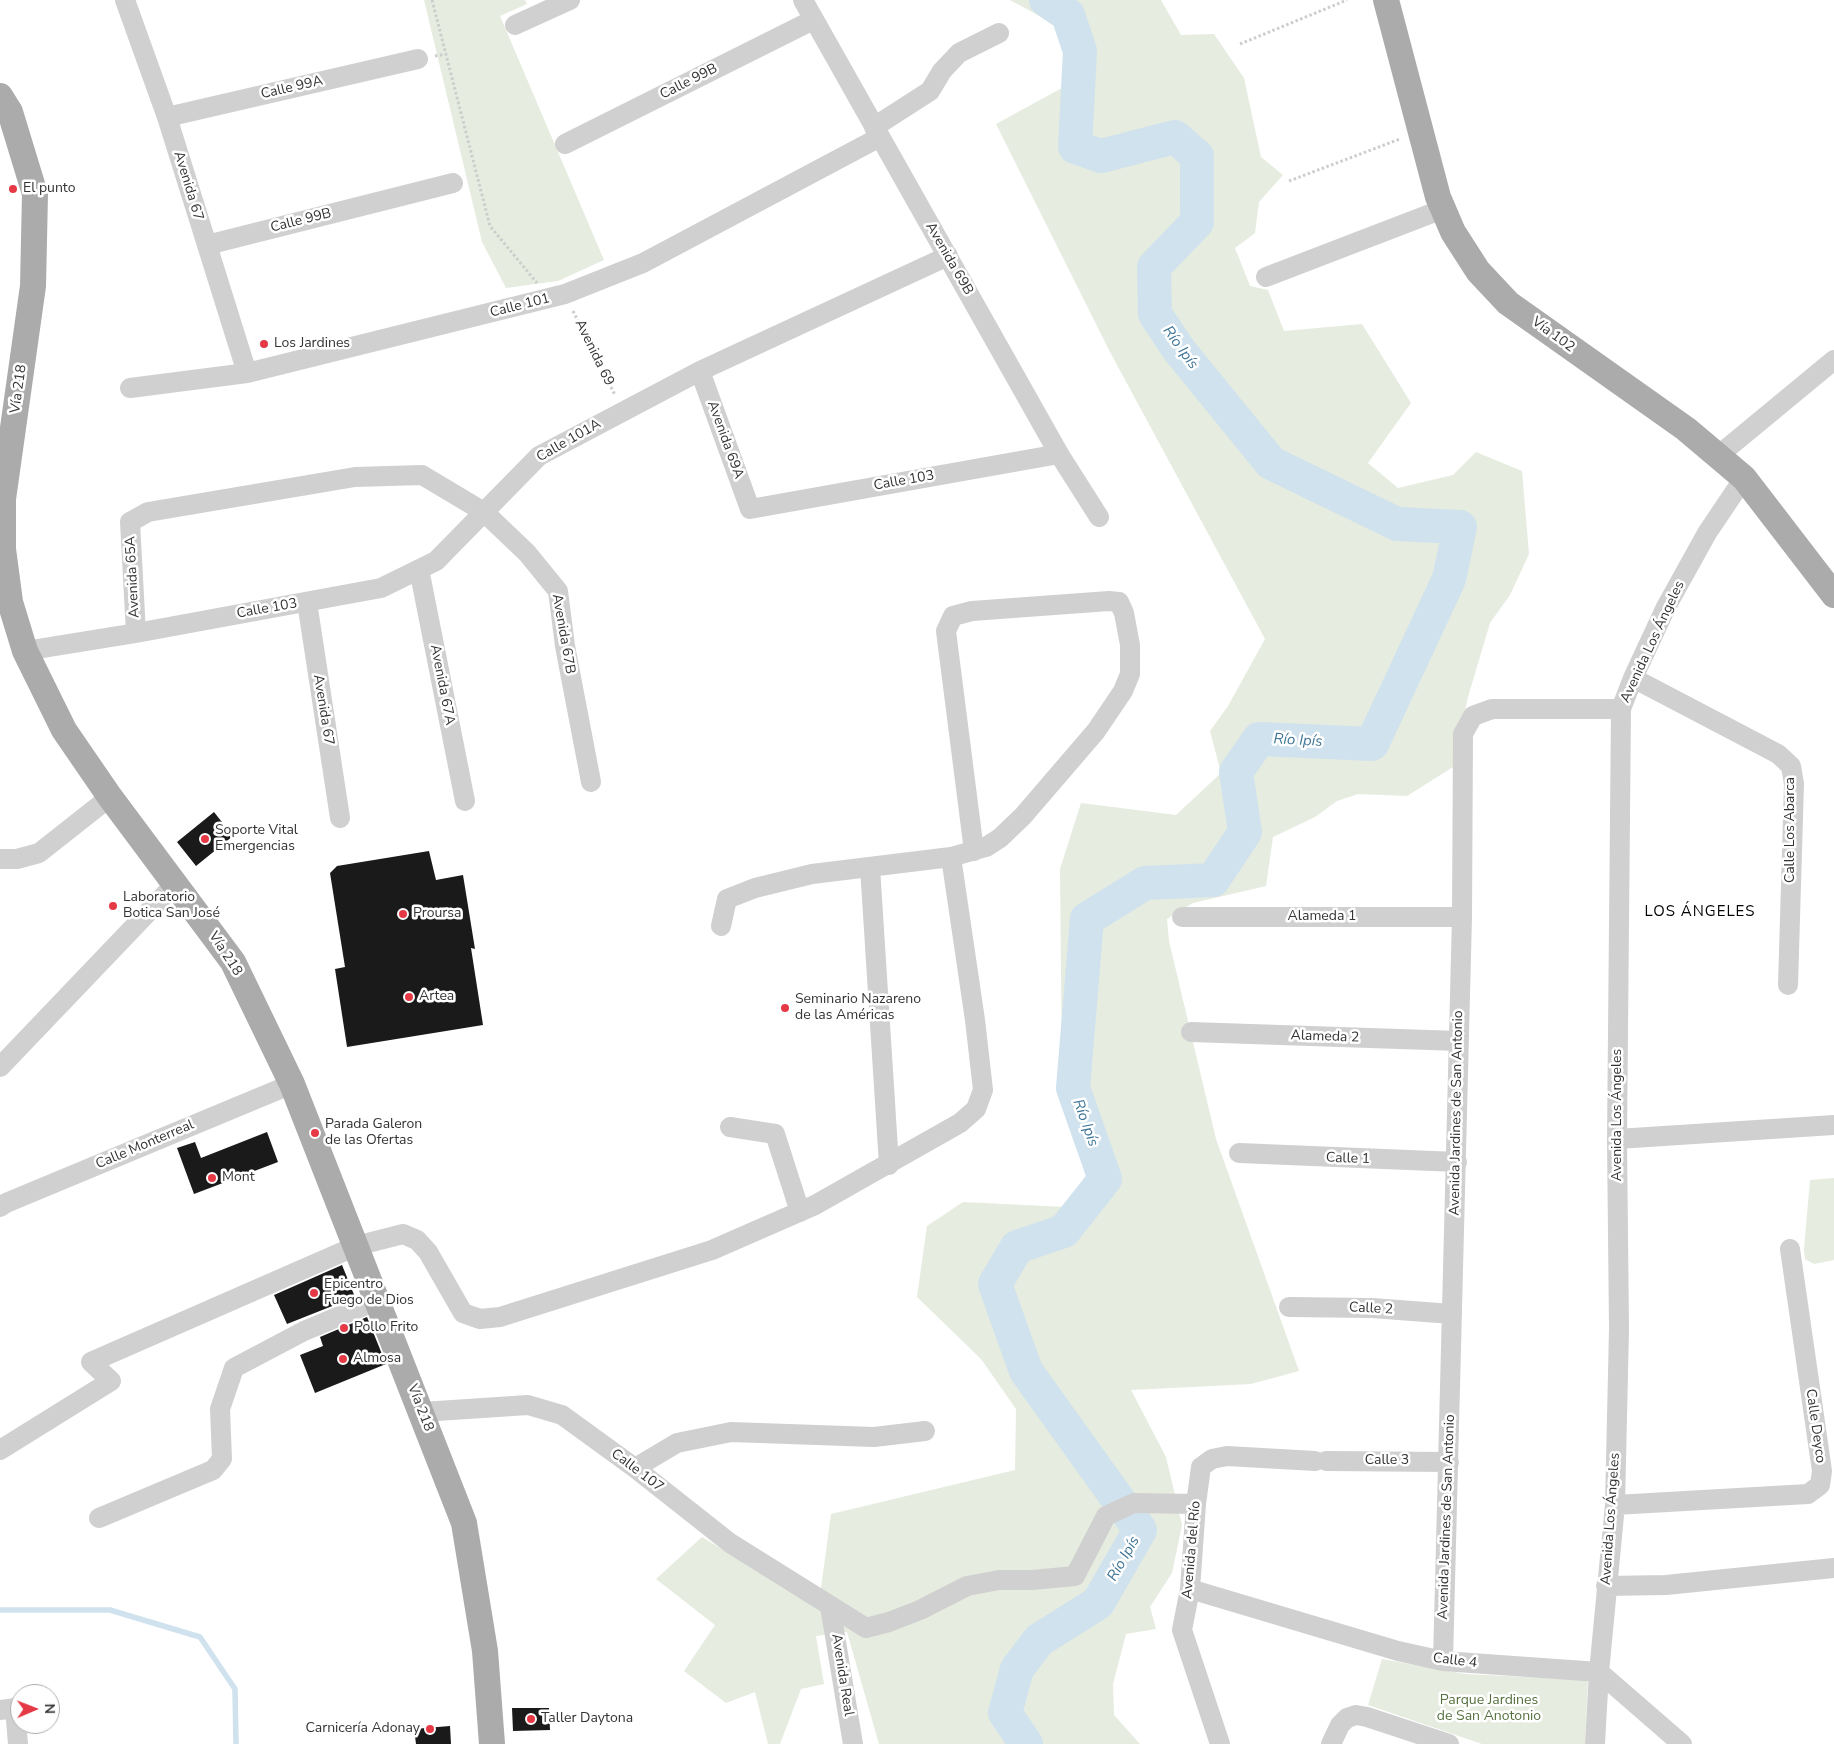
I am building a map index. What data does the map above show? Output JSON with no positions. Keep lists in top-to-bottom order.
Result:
{
  "streets": {
    "main road": ["Vía 102", "Vía 218"],
    "street": [
      "Calle 99B",
      "Calle 99A",
      "Avenida 67",
      "Avenida 69B",
      "Calle 101",
      "Avenida 69A",
      "Calle 101A",
      "Calle 103",
      "Avenida 65A",
      "Avenida 67B",
      "Avenida Los Ángeles",
      "Avenida 67A",
      "Calle Los Abarca",
      "Alameda 1",
      "Alameda 2",
      "Avenida Jardines de San Antonio",
      "Calle Monterreal",
      "Calle 1",
      "Calle 2",
      "Calle Deyco",
      "Calle 3",
      "Calle 107",
      "Avenida del Río",
      "Calle 4",
      "Avenida Real"
    ],
    "path": ["Avenida 69"]
  },
  "crossings": [
    ["Calle 99B", "Avenida 67"],
    ["Calle 99B", "Avenida 69B"],
    ["Calle 99A", "Avenida 67"],
    ["Avenida 67", "Calle 101"],
    ["Avenida 67", "Calle 103"],
    ["Avenida 69B", "Calle 101"],
    ["Avenida 69B", "Calle 101A"],
    ["Avenida 69B", "Calle 103"],
    ["Calle 101", "Avenida 69"],
    ["Vía 102", "Avenida Los Ángeles"],
    ["Avenida 69", "Calle 101A"],
    ["Vía 218", "Calle 103"],
    ["Vía 218", "Calle Monterreal"],
    ["Vía 218", "Calle 107"],
    ["Avenida 69A", "Calle 101A"],
    ["Avenida 69A", "Calle 103"],
    ["Calle 101A", "Calle 103"],
    ["Calle 101A", "Avenida 65A"],
    ["Calle 101A", "Avenida 67B"],
    ["Calle 103", "Avenida 65A"],
    ["Calle 103", "Avenida 67B"],
    ["Calle 103", "Avenida 67A"],
    ["Avenida 65A", "Avenida 67B"],
    ["Avenida Los Ángeles", "Calle Los Abarca"],
    ["Avenida Los Ángeles", "Avenida Jardines de San Antonio"],
    ["Avenida Los Ángeles", "Calle Deyco"],
    ["Avenida Los Ángeles", "Calle 4"],
    ["Alameda 1", "Avenida Jardines de San Antonio"],
    ["Alameda 2", "Avenida Jardines de San Antonio"],
    ["Avenida Jardines de San Antonio", "Calle 1"],
    ["Avenida Jardines de San Antonio", "Calle 2"],
    ["Avenida Jardines de San Antonio", "Calle 3"],
    ["Avenida Jardines de San Antonio", "Calle 4"],
    ["Calle 3", "Avenida del Río"],
    ["Calle 107", "Avenida del Río"],
    ["Calle 107", "Avenida Real"],
    ["Avenida del Río", "Calle 4"]
  ],
  "districts": ["LOS ÁNGELES"],
  "water": ["Río Ipís"],
  "parks": ["Parque Jardines de San Anotonio"],
  "places": [
    "El punto",
    "Los Jardines",
    "Soporte Vital Emergencias",
    "Laboratorio Botica San José",
    "Proursa",
    "Artea",
    "Seminario Nazareno de las Américas",
    "Parada Galeron de las Ofertas",
    "Mont",
    "Epicentro Fuego de Dios",
    "Pollo Frito",
    "Almosa",
    "Taller Daytona",
    "Carnicería Adonay"
  ],
  "north": "right"
}
